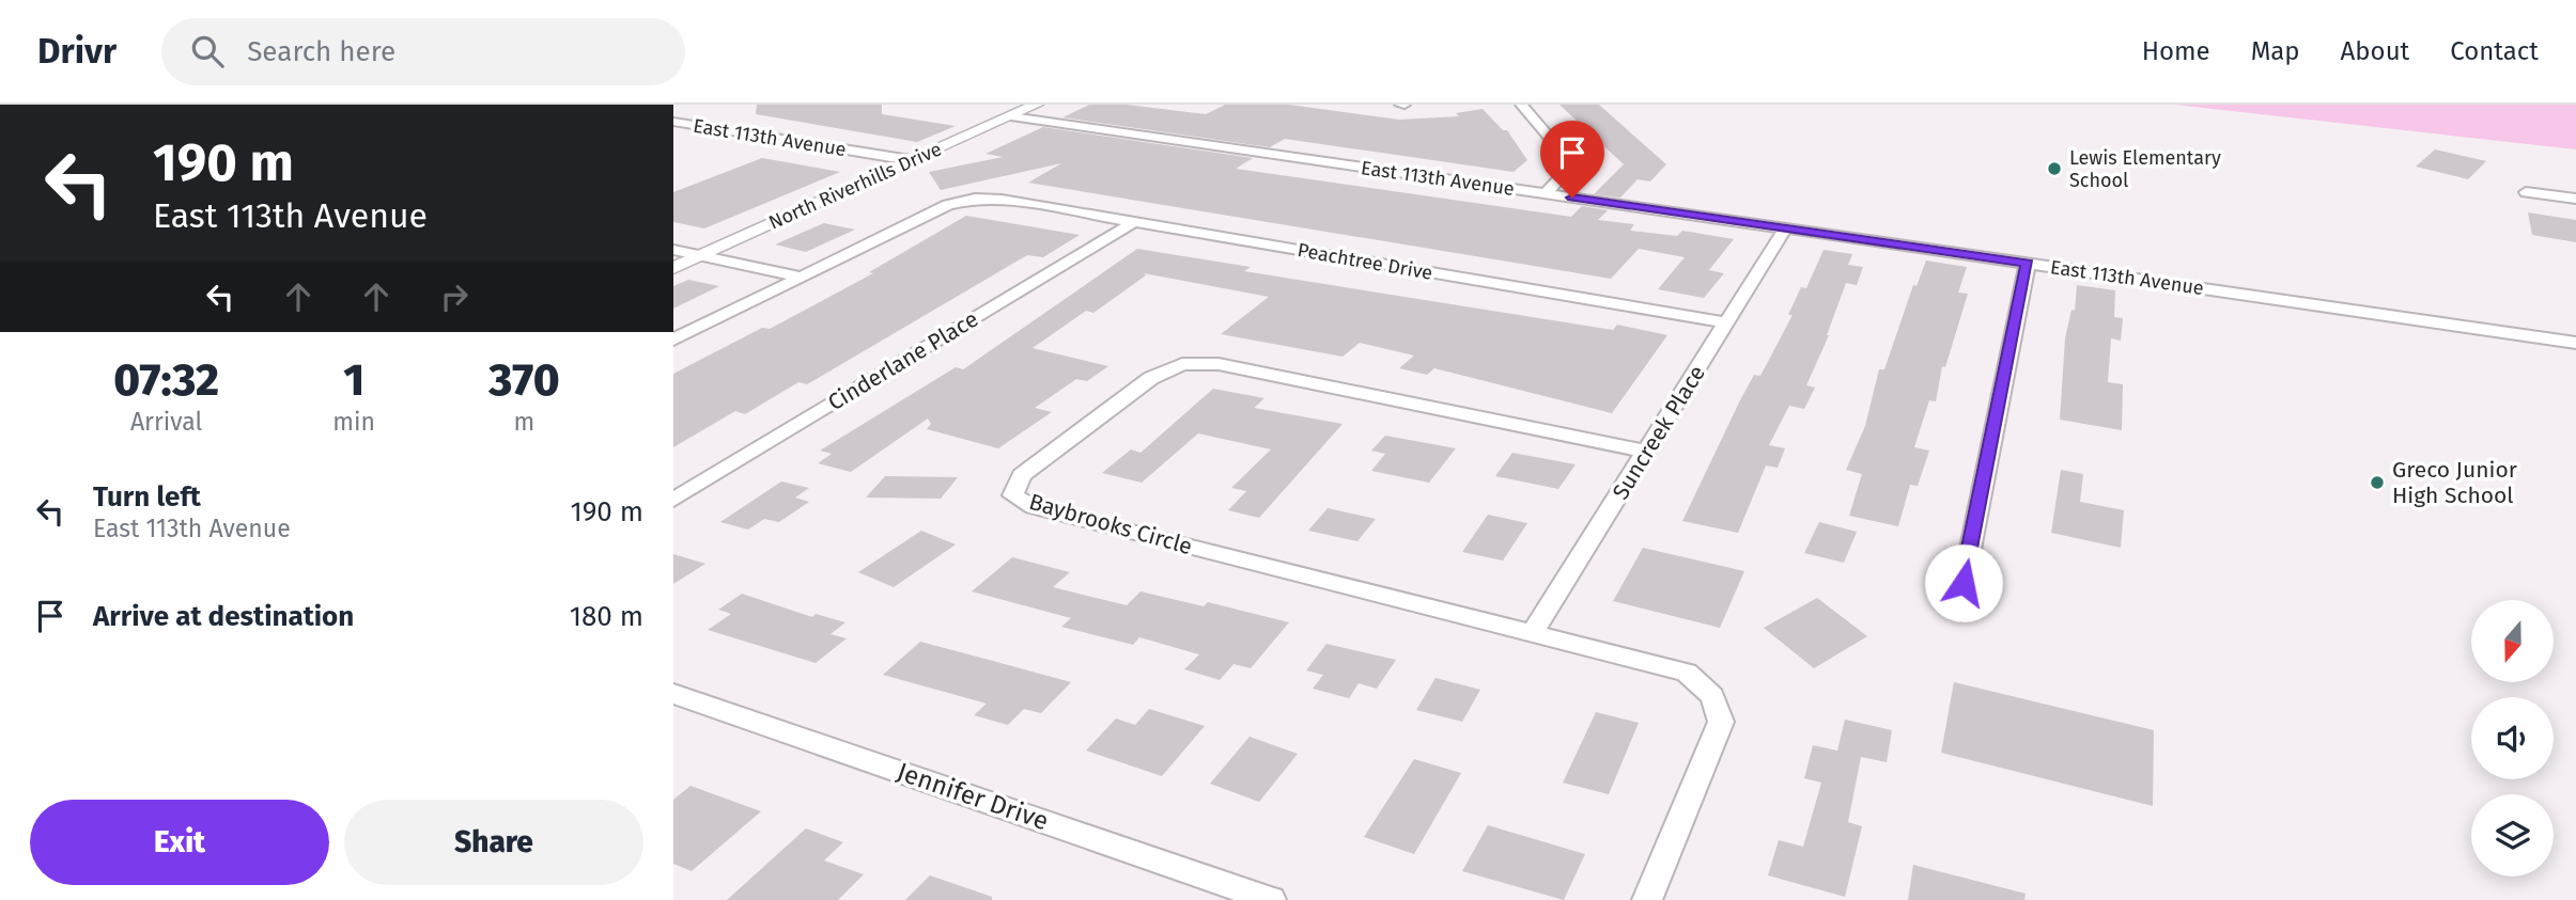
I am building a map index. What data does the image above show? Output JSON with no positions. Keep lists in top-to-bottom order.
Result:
{
  "streets": {
    "street": [
      "East 113th Avenue",
      "North Riverhills Drive",
      "Peachtree Drive",
      "Cinderlane Place",
      "Suncreek Place",
      "Baybrooks Circle",
      "Jennifer Drive"
    ]
  },
  "crossings": [
    ["East 113th Avenue", "North Riverhills Drive"],
    ["East 113th Avenue", "Suncreek Place"],
    ["Peachtree Drive", "Cinderlane Place"],
    ["Peachtree Drive", "Suncreek Place"],
    ["Suncreek Place", "Baybrooks Circle"]
  ],
  "places": ["Lewis Elementary School", "Greco Junior High School"],
  "north": "bottom",
  "page": {
    "header": "Drivr",
    "search": "Search here",
    "nav": [
      "Home",
      "Map",
      "About",
      "Contact"
    ],
    "turn": ["190 m", "East 113th Avenue"],
    "eta": [
      "07:32",
      "Arrival",
      "1",
      "min",
      "370",
      "m"
    ],
    "list": [
      {
        "name": "Turn left",
        "note": "East 113th Avenue",
        "value": "190 m"
      },
      {
        "name": "Arrive at destination",
        "value": "180 m"
      }
    ],
    "buttons": ["Exit", "Share"]
  }
}
